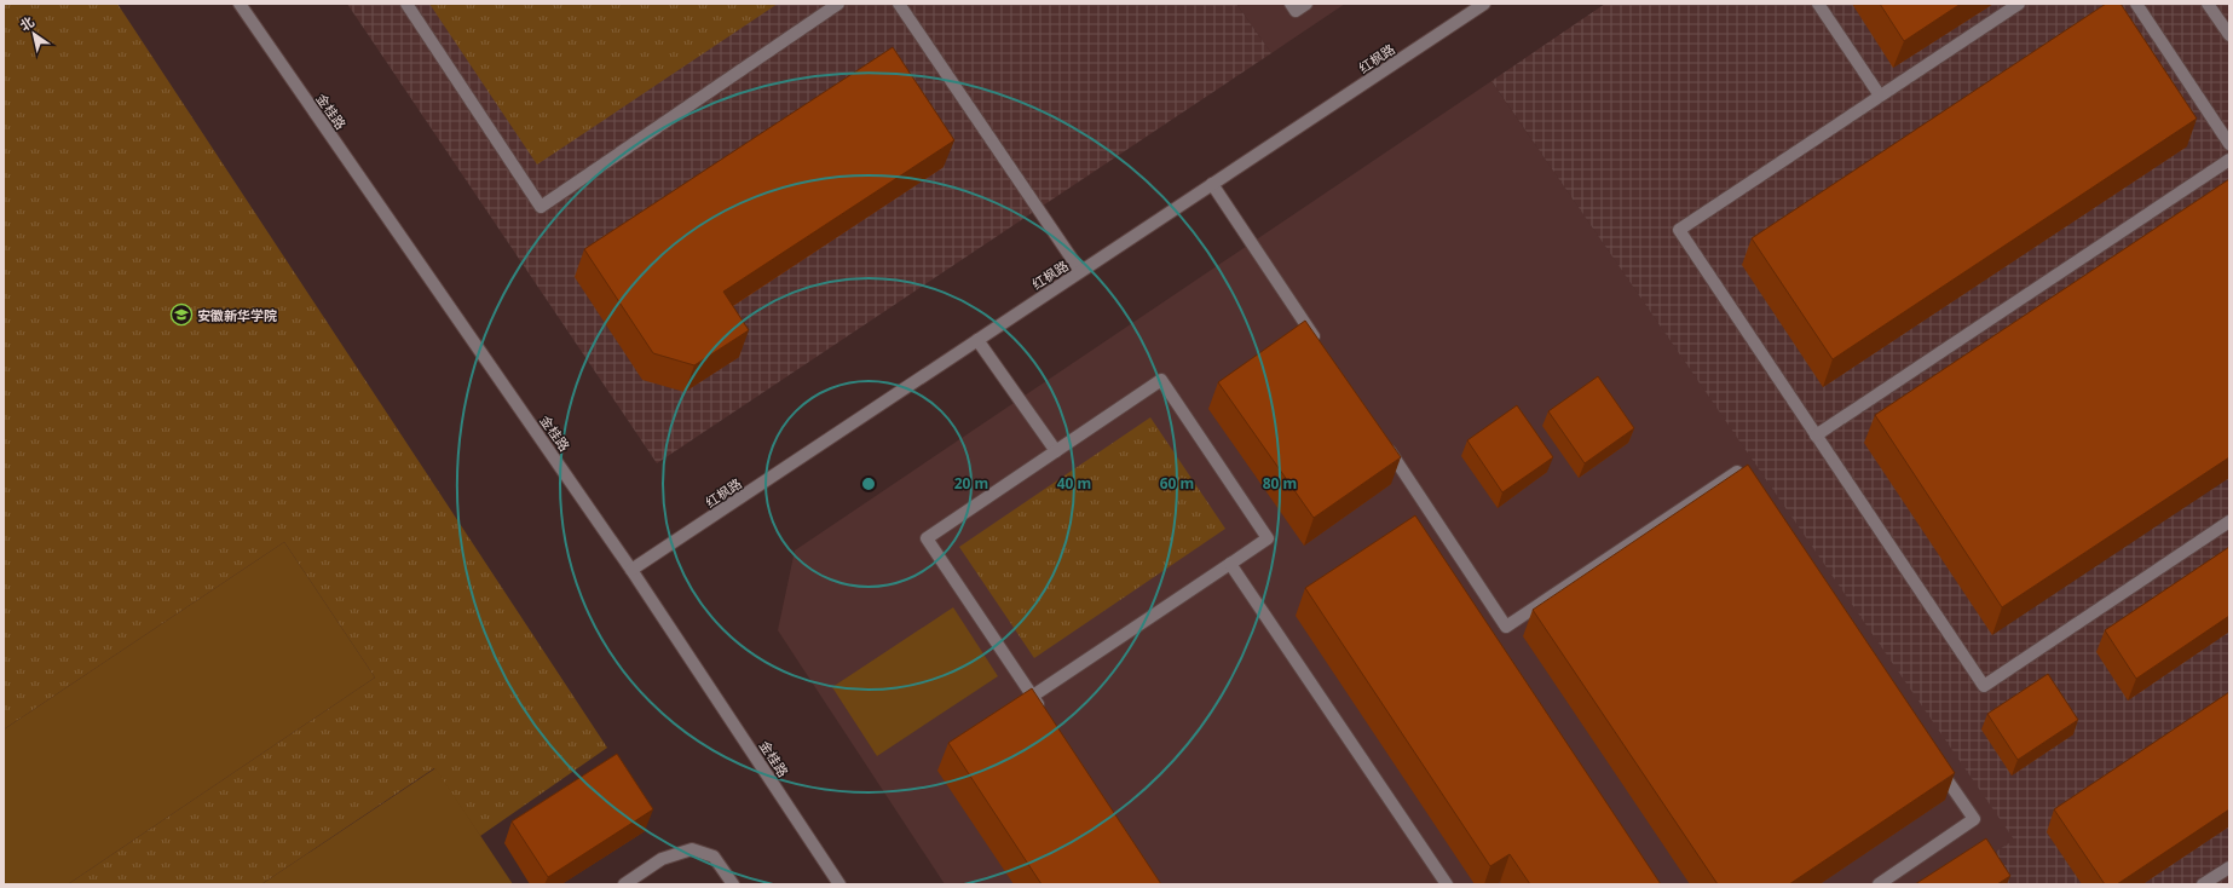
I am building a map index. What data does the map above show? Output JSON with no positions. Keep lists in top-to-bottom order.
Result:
{
  "streets": {
    "street": ["红枫路", "金桂路"]
  },
  "crossings": [
    ["红枫路", "金桂路"]
  ],
  "places": {
    "school or university": ["安徽新华学院"]
  },
  "north": "top left",
  "rings": [
    "20 m",
    "40 m",
    "60 m",
    "80 m"
  ]
}
